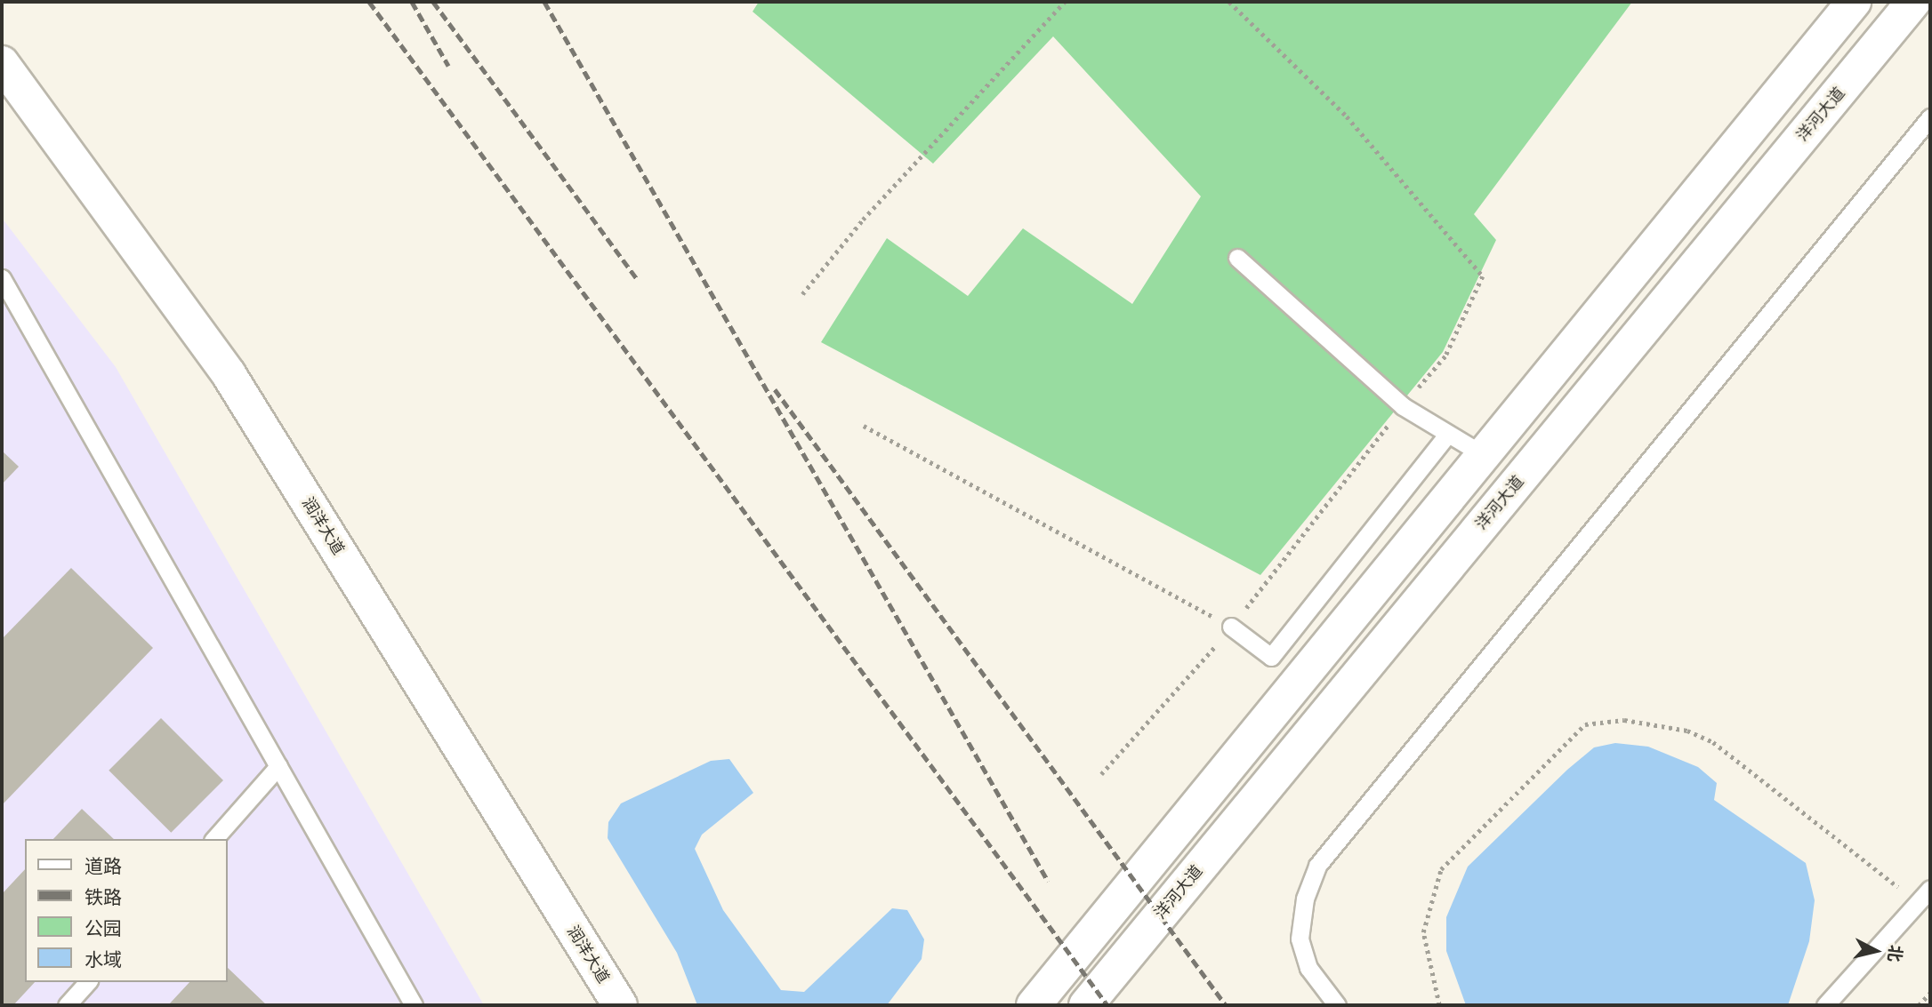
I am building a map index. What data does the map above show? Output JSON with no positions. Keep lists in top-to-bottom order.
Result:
{
  "streets": {
    "main road": ["洋河大道", "润洋大道"]
  },
  "legend": [
    "道路",
    "铁路",
    "公园",
    "水域"
  ],
  "north": "right"
}
